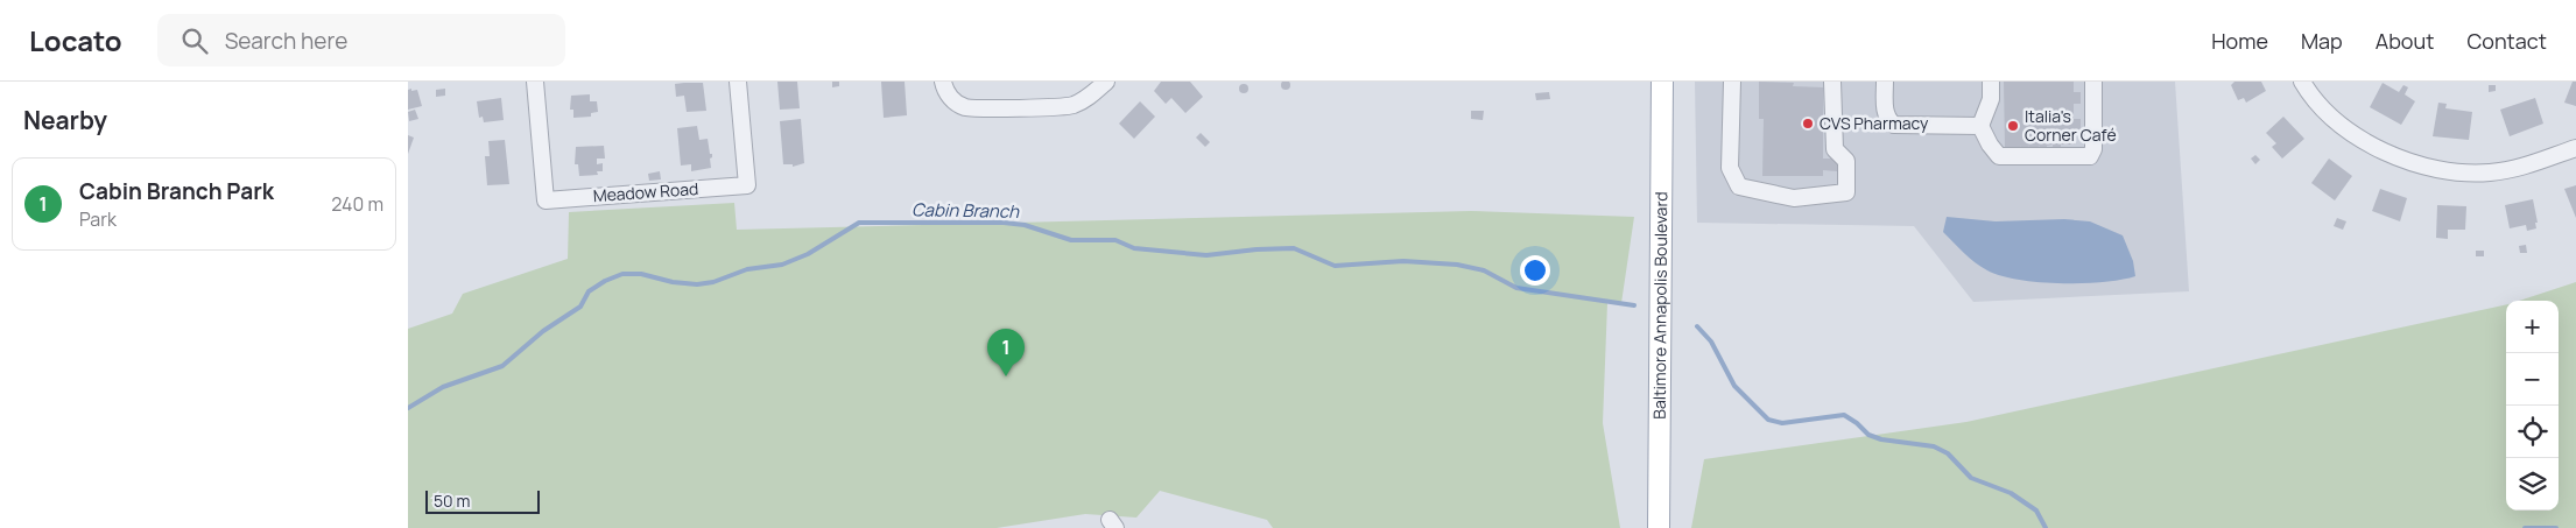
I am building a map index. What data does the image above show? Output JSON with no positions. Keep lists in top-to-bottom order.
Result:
{
  "streets": {
    "main road": ["Baltimore Annapolis Boulevard"],
    "street": ["Meadow Road"]
  },
  "water": ["Cabin Branch"],
  "places": ["CVS Pharmacy", "Italia's Corner Café"],
  "scale_bar": "50 m",
  "page": {
    "header": "Locato",
    "search": "Search here",
    "nav": [
      "Home",
      "Map",
      "About",
      "Contact"
    ],
    "heading": "Nearby",
    "list": [
      {
        "mark": "1",
        "name": "Cabin Branch Park",
        "note": "Park",
        "value": "240 m"
      }
    ],
    "map_buttons": ["+", "−"],
    "pins": "1",
    "scale": "50 m"
  }
}
